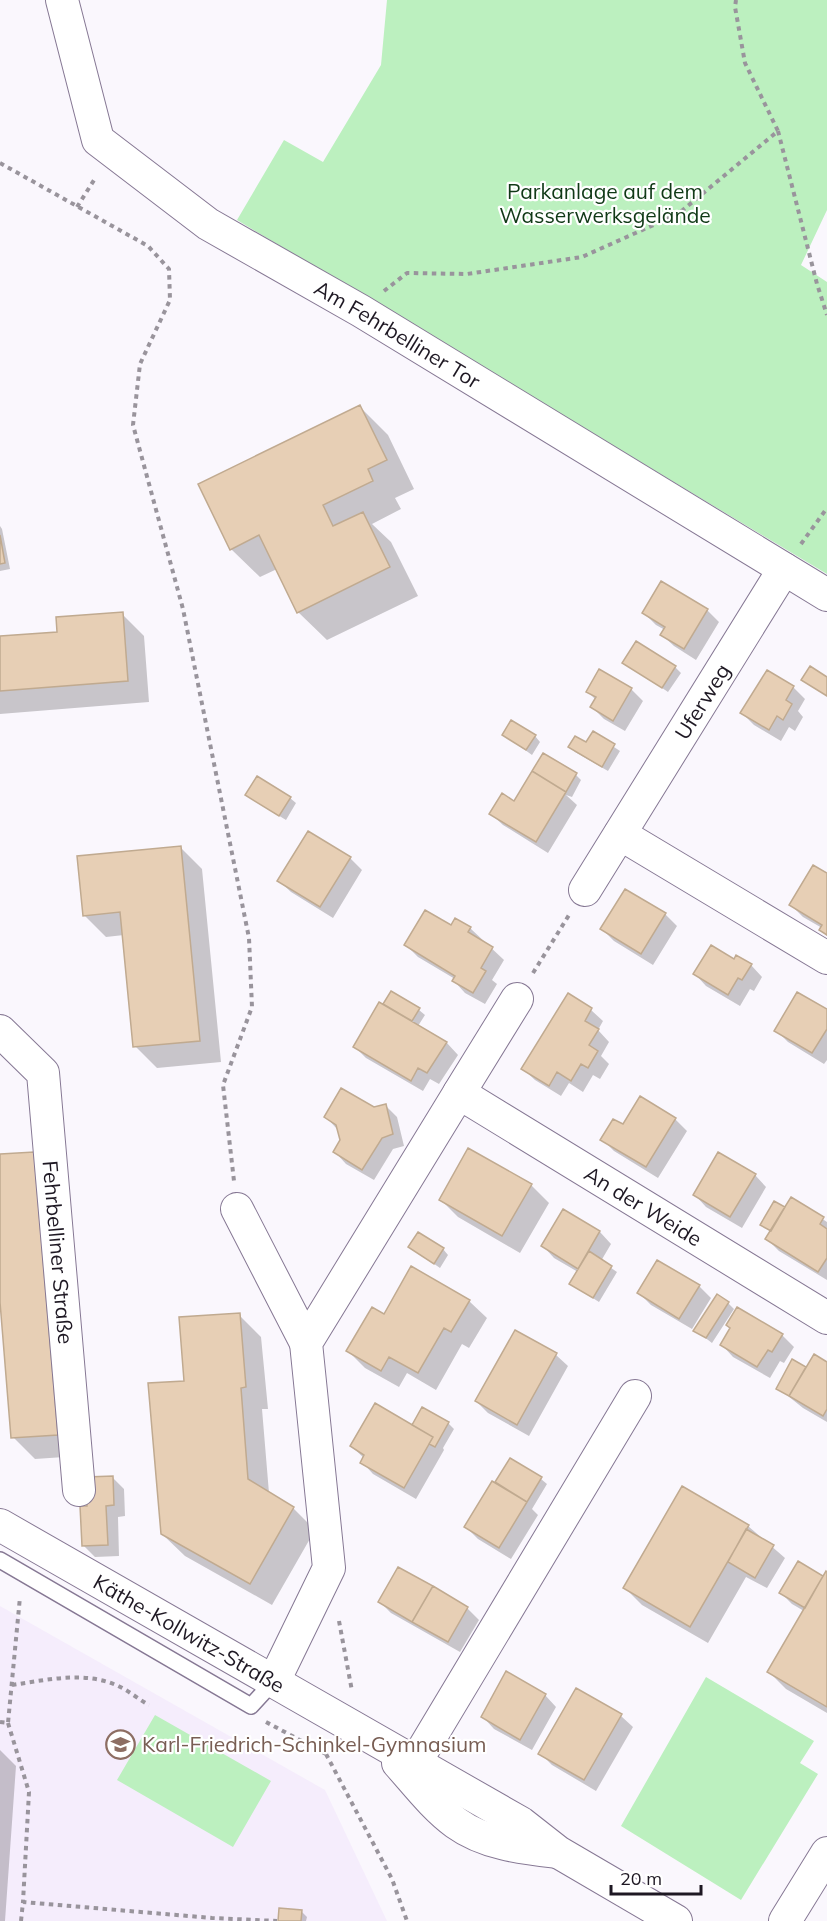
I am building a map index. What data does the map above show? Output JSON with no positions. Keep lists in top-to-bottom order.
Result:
{
  "streets": {
    "street": [
      "Am Fehrbelliner Tor",
      "Uferweg",
      "An der Weide",
      "Fehrbelliner Straße",
      "Käthe-Kollwitz-Straße"
    ]
  },
  "crossings": [
    ["Am Fehrbelliner Tor", "Uferweg"]
  ],
  "parks": ["Parkanlage auf dem Wasserwerksgelände"],
  "places": {
    "school or university": ["Karl-Friedrich-Schinkel-Gymnasium"]
  },
  "scale_bar": "20 m"
}
